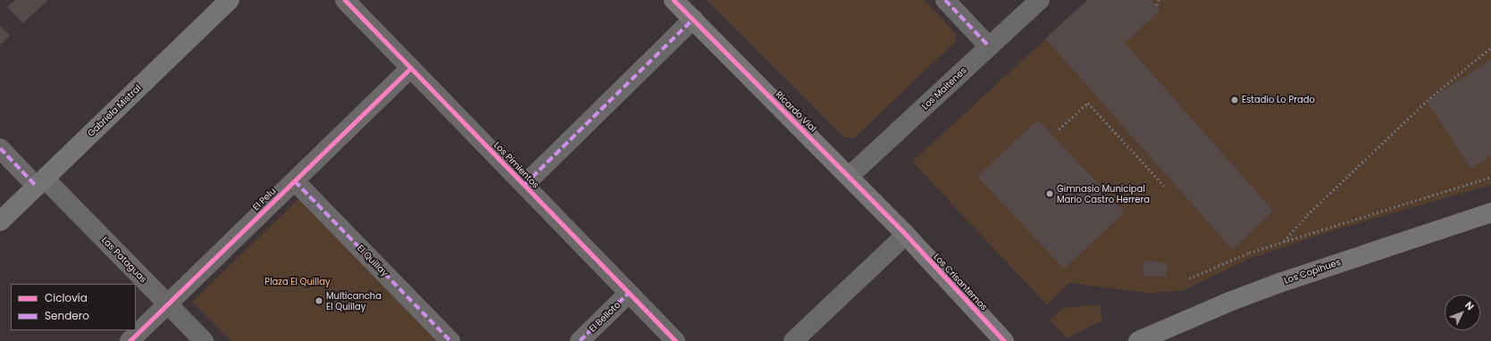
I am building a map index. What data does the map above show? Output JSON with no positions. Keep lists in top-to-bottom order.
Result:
{
  "streets": {
    "street": [
      "Los Maitenes",
      "Gabriela Mistral",
      "Ricardo Vial",
      "Los Pimientos",
      "El Pelu",
      "Las Pataguas",
      "El Quillay",
      "Los Copihues",
      "Los Crisantemos",
      "El Belloto"
    ]
  },
  "crossings": [
    ["Los Maitenes", "Ricardo Vial"],
    ["Gabriela Mistral", "Las Pataguas"],
    ["Ricardo Vial", "Los Pimientos"],
    ["Ricardo Vial", "Los Crisantemos"],
    ["Los Pimientos", "El Pelu"],
    ["Los Pimientos", "El Belloto"],
    ["El Pelu", "Las Pataguas"],
    ["El Pelu", "El Quillay"]
  ],
  "parks": ["Plaza El Quillay"],
  "places": ["Estadio Lo Prado", "Gimnasio Municipal Mario Castro Herrera", "Multicancha El Quillay"],
  "legend": ["Ciclovía", "Sendero"],
  "north": "top right"
}
